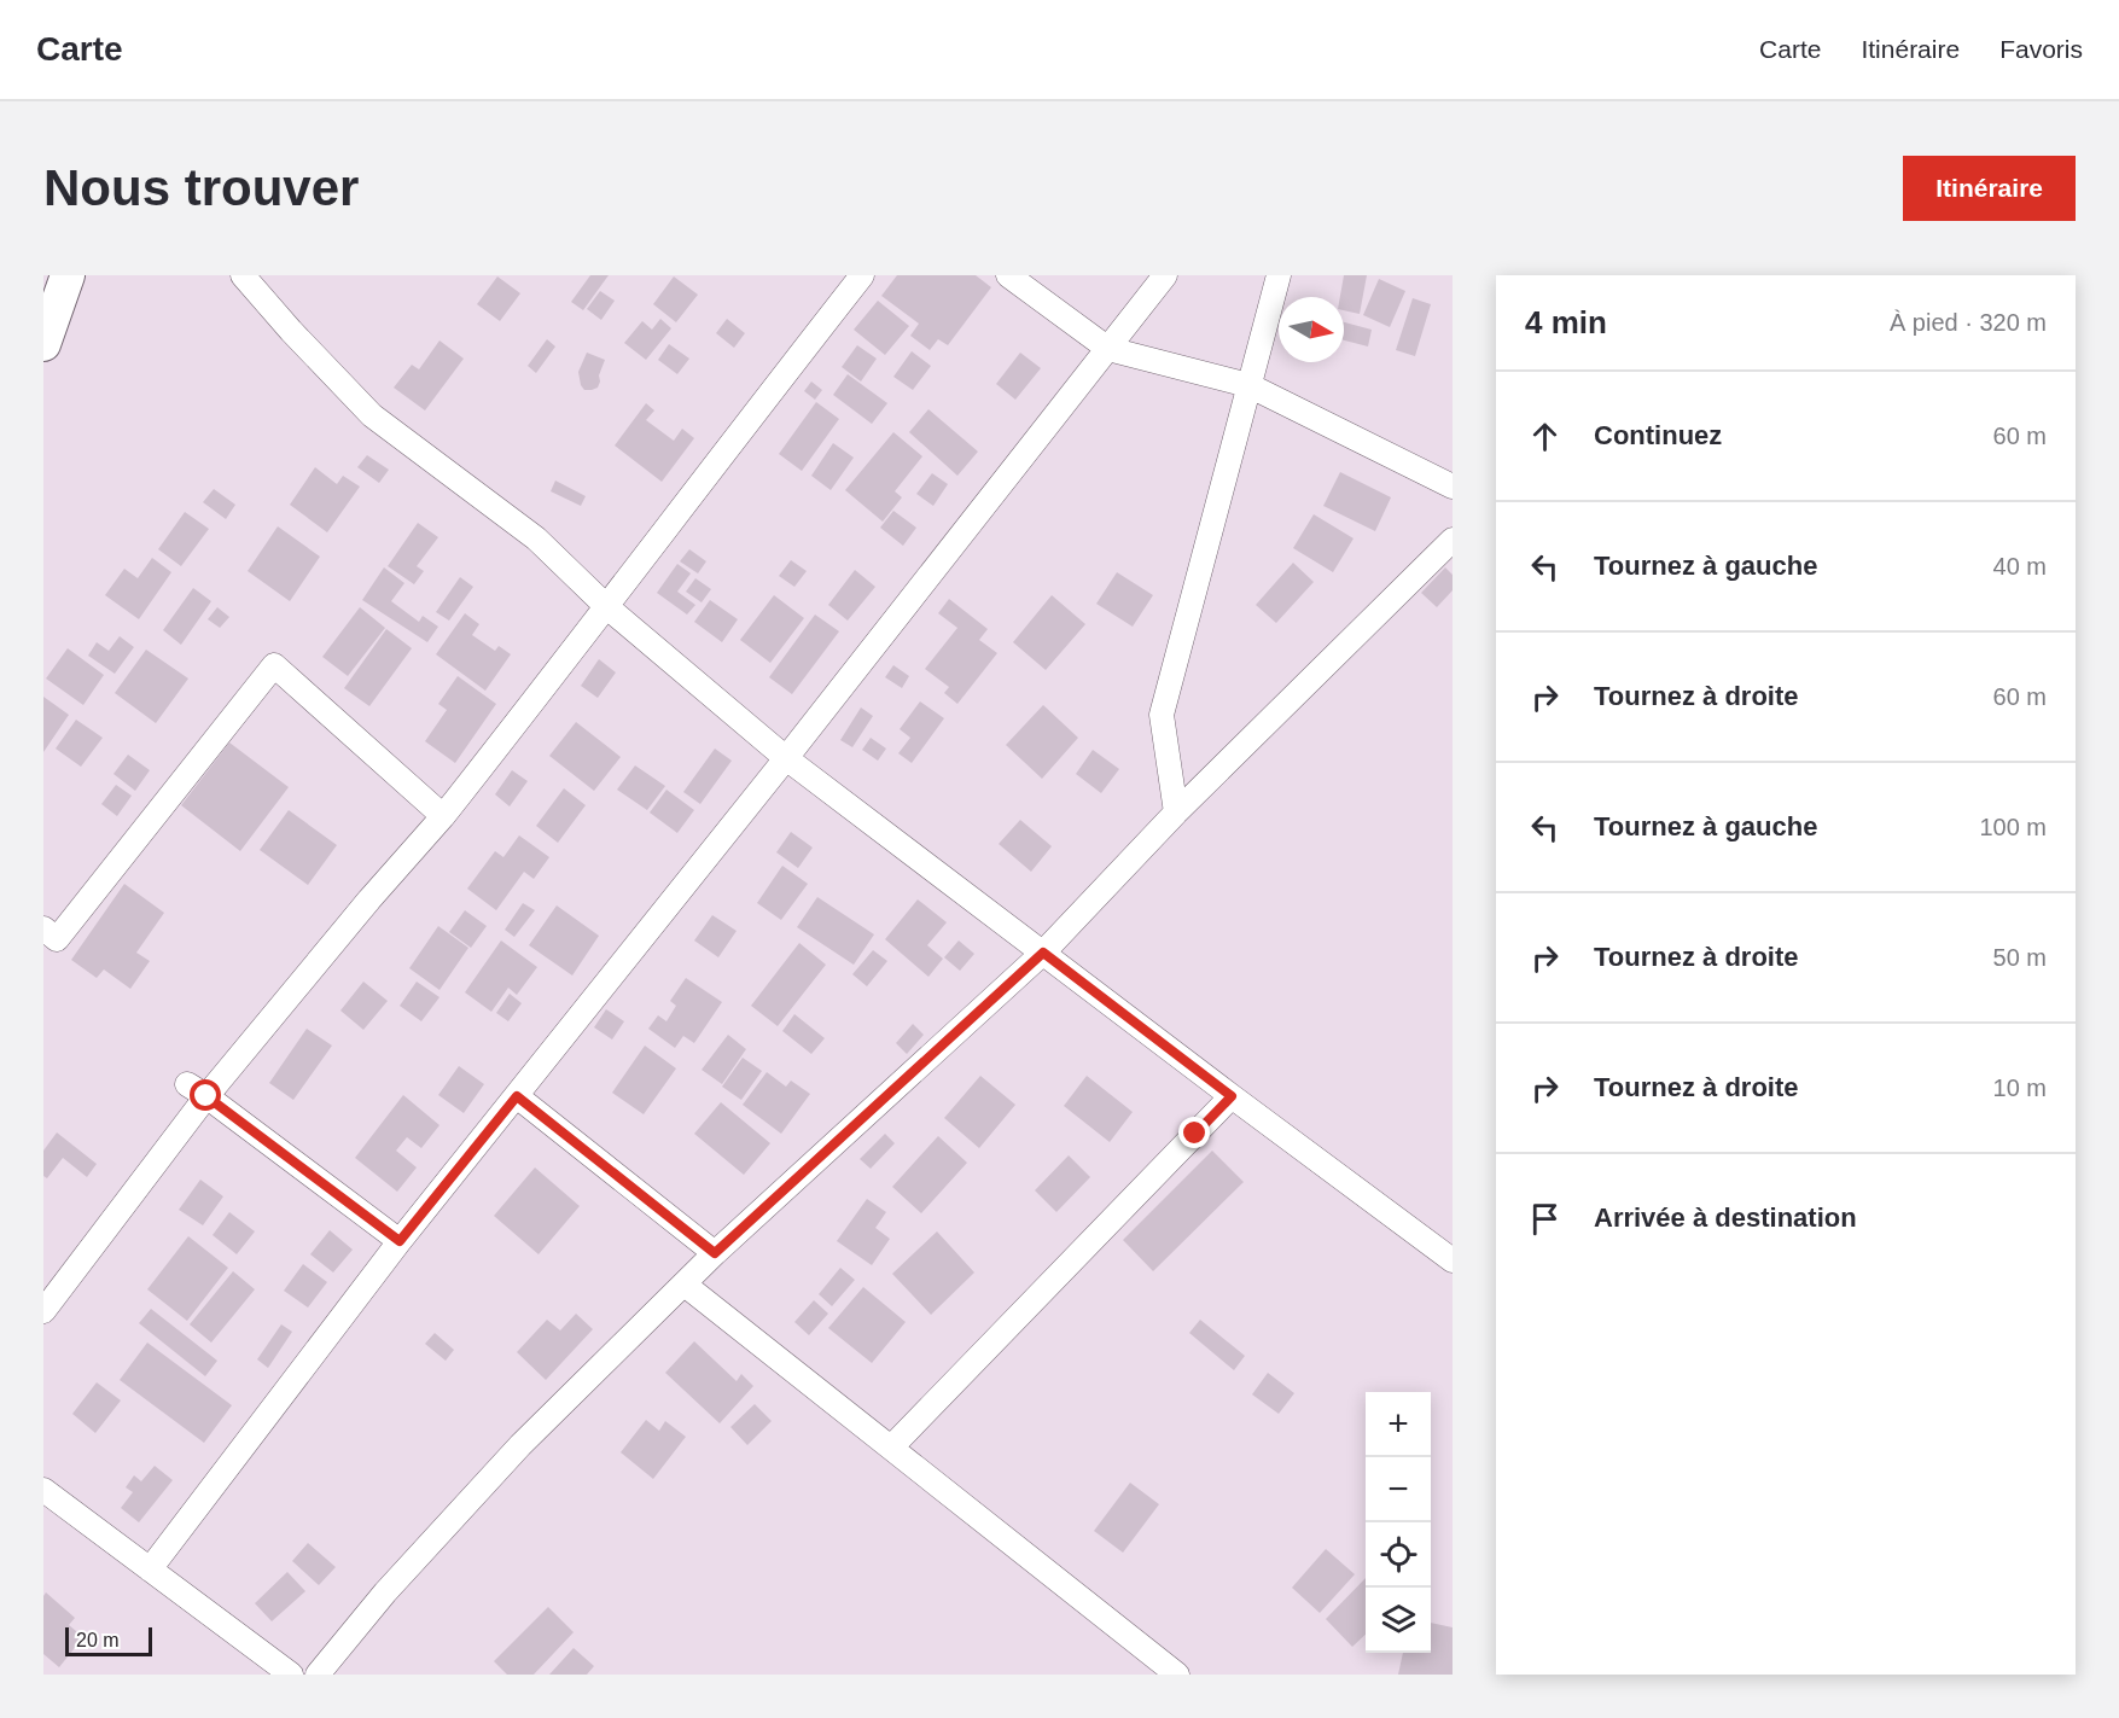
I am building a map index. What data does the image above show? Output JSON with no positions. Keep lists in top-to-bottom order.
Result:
{
  "scale_bar": "20 m",
  "north": "right",
  "page": {
    "header": "Carte",
    "nav": ["Carte", "Itinéraire", "Favoris"],
    "buttons": "Itinéraire",
    "title": "Nous trouver",
    "heading": ["4 min", "À pied · 320 m"],
    "list": [
      ["Continuez", "60 m"],
      ["Tournez à gauche", "40 m"],
      ["Tournez à droite", "60 m"],
      ["Tournez à gauche", "100 m"],
      ["Tournez à droite", "50 m"],
      ["Tournez à droite", "10 m"],
      "Arrivée à destination"
    ],
    "map_buttons": ["+", "−"],
    "scale": "20 m"
  }
}
